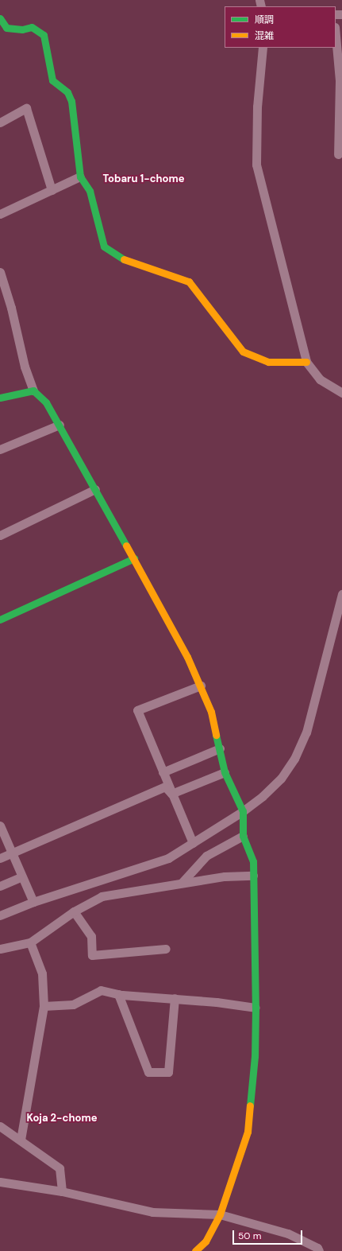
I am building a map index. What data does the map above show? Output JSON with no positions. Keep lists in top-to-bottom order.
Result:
{
  "districts": ["Tobaru 1-chome", "Koja 2-chome"],
  "legend": ["順調", "混雑"],
  "scale_bar": "50 m"
}
